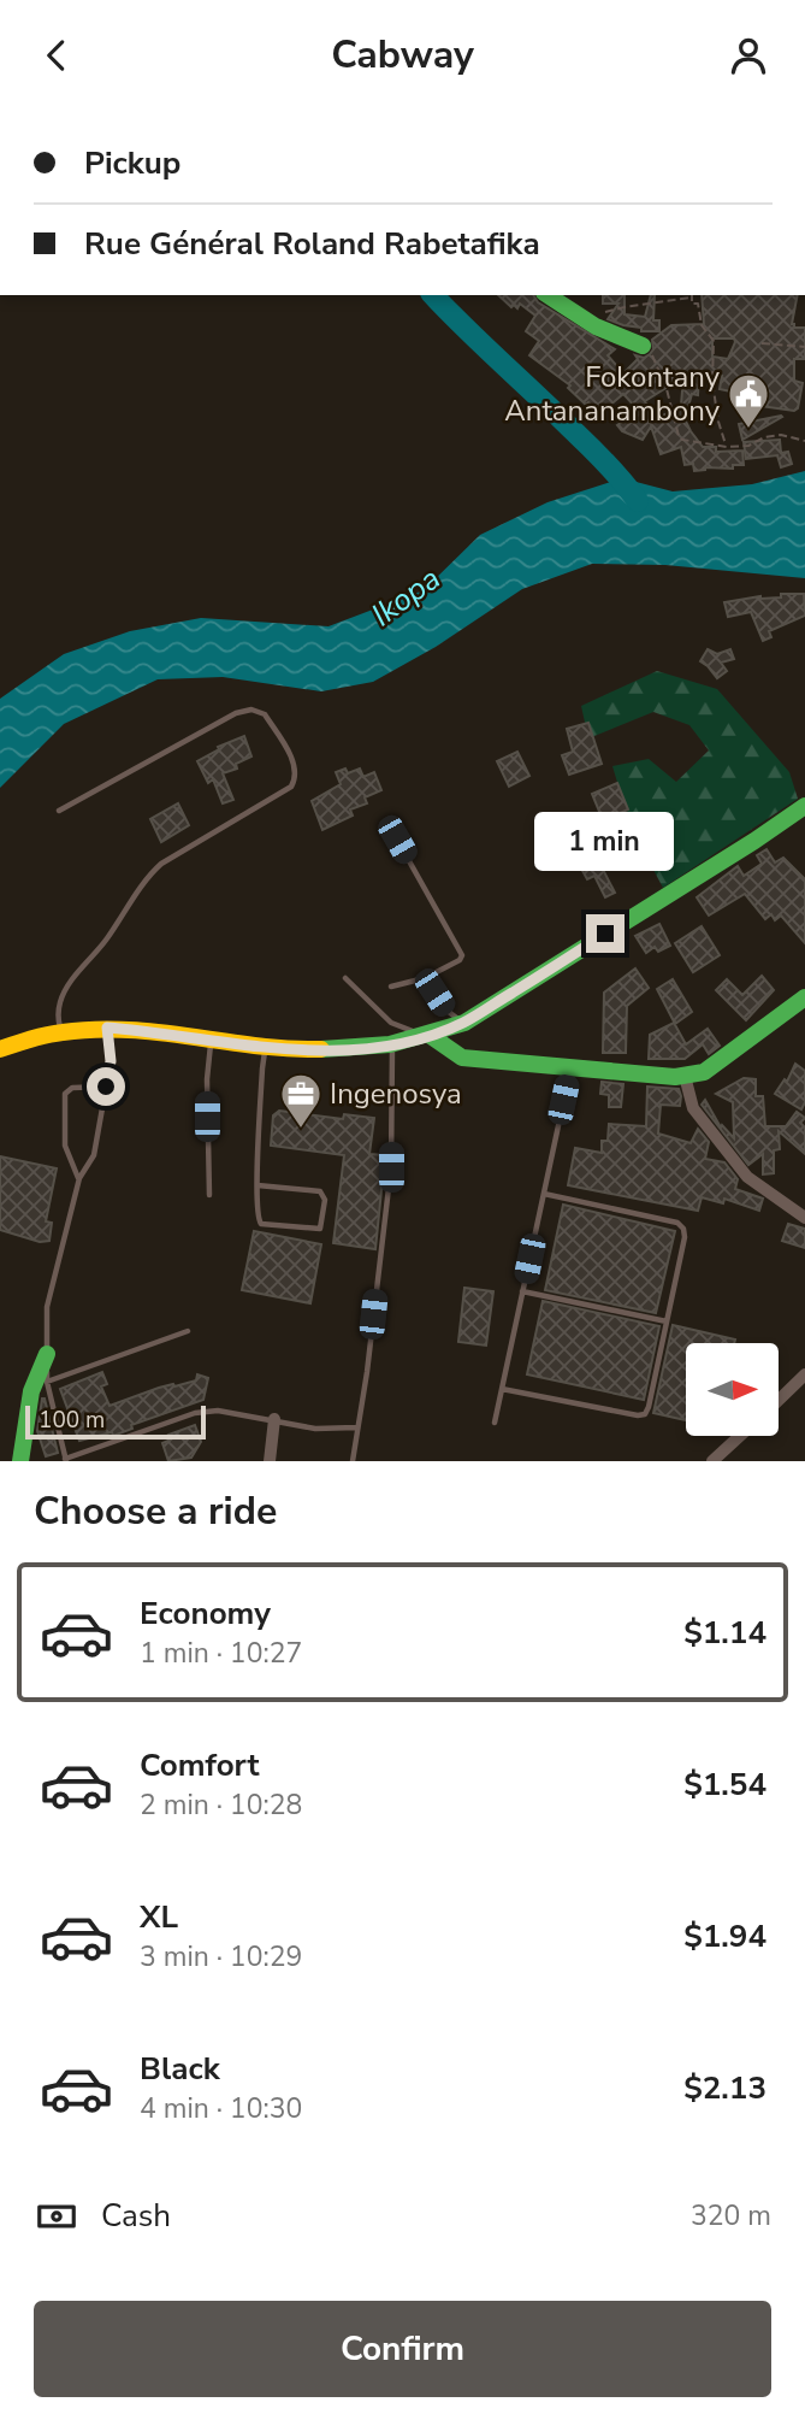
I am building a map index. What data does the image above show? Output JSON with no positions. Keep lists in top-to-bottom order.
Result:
{
  "water": ["Ikopa"],
  "places": {
    "public building": ["Fokontany Antananambony"],
    "office": ["Ingenosya"]
  },
  "scale_bar": "100 m",
  "north": "right",
  "page": {
    "header": "Cabway",
    "banner": ["Pickup", "Rue Général Roland Rabetafika"],
    "bubble": "1 min",
    "scale": "100 m",
    "heading": "Choose a ride",
    "list": [
      {
        "name": "Economy",
        "note": "1 min · 10:27",
        "value": "$1.14"
      },
      {
        "name": "Comfort",
        "note": "2 min · 10:28",
        "value": "$1.54"
      },
      {
        "name": "XL",
        "note": "3 min · 10:29",
        "value": "$1.94"
      },
      {
        "name": "Black",
        "note": "4 min · 10:30",
        "value": "$2.13"
      }
    ],
    "pay": ["Cash", "320 m"],
    "buttons": "Confirm"
  }
}
